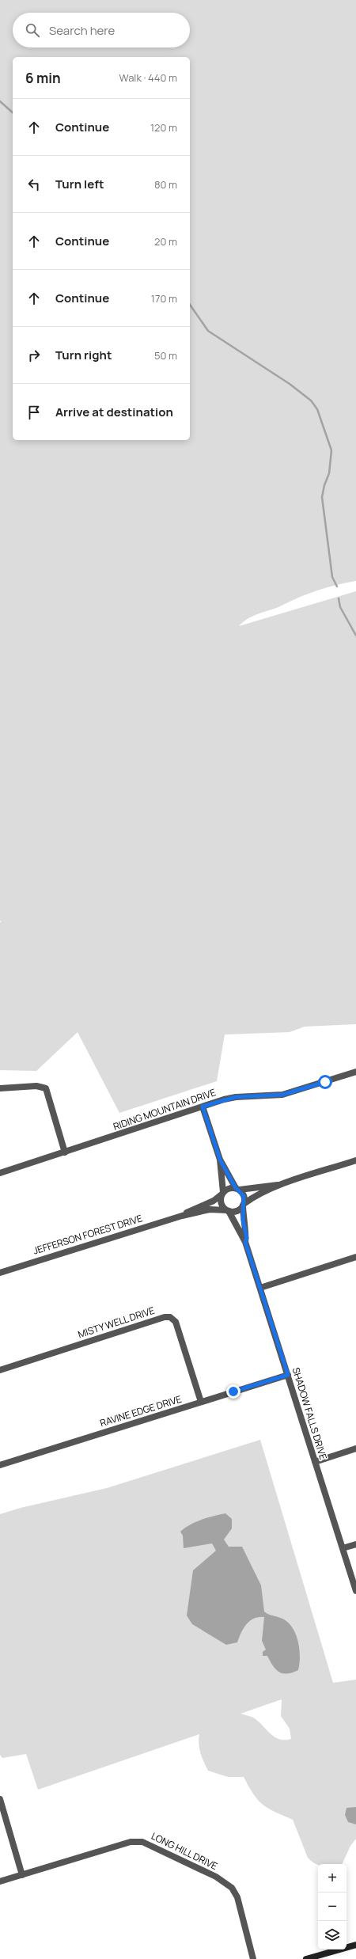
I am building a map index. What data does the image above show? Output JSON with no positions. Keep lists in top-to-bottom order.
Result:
{
  "streets": {
    "street": [
      "RIDING MOUNTAIN DRIVE",
      "JEFFERSON FOREST DRIVE",
      "MISTY WELL DRIVE",
      "RAVINE EDGE DRIVE",
      "SHADOW FALLS DRIVE",
      "LONG HILL DRIVE"
    ]
  },
  "crossings": [
    ["JEFFERSON FOREST DRIVE", "SHADOW FALLS DRIVE"],
    ["MISTY WELL DRIVE", "RAVINE EDGE DRIVE"],
    ["RAVINE EDGE DRIVE", "SHADOW FALLS DRIVE"]
  ],
  "page": {
    "search": "Search here",
    "heading": ["6 min", "Walk · 440 m"],
    "list": [
      ["Continue", "120 m"],
      ["Turn left", "80 m"],
      ["Continue", "20 m"],
      ["Continue", "170 m"],
      ["Turn right", "50 m"],
      "Arrive at destination"
    ],
    "map_buttons": ["+", "−"]
  }
}
